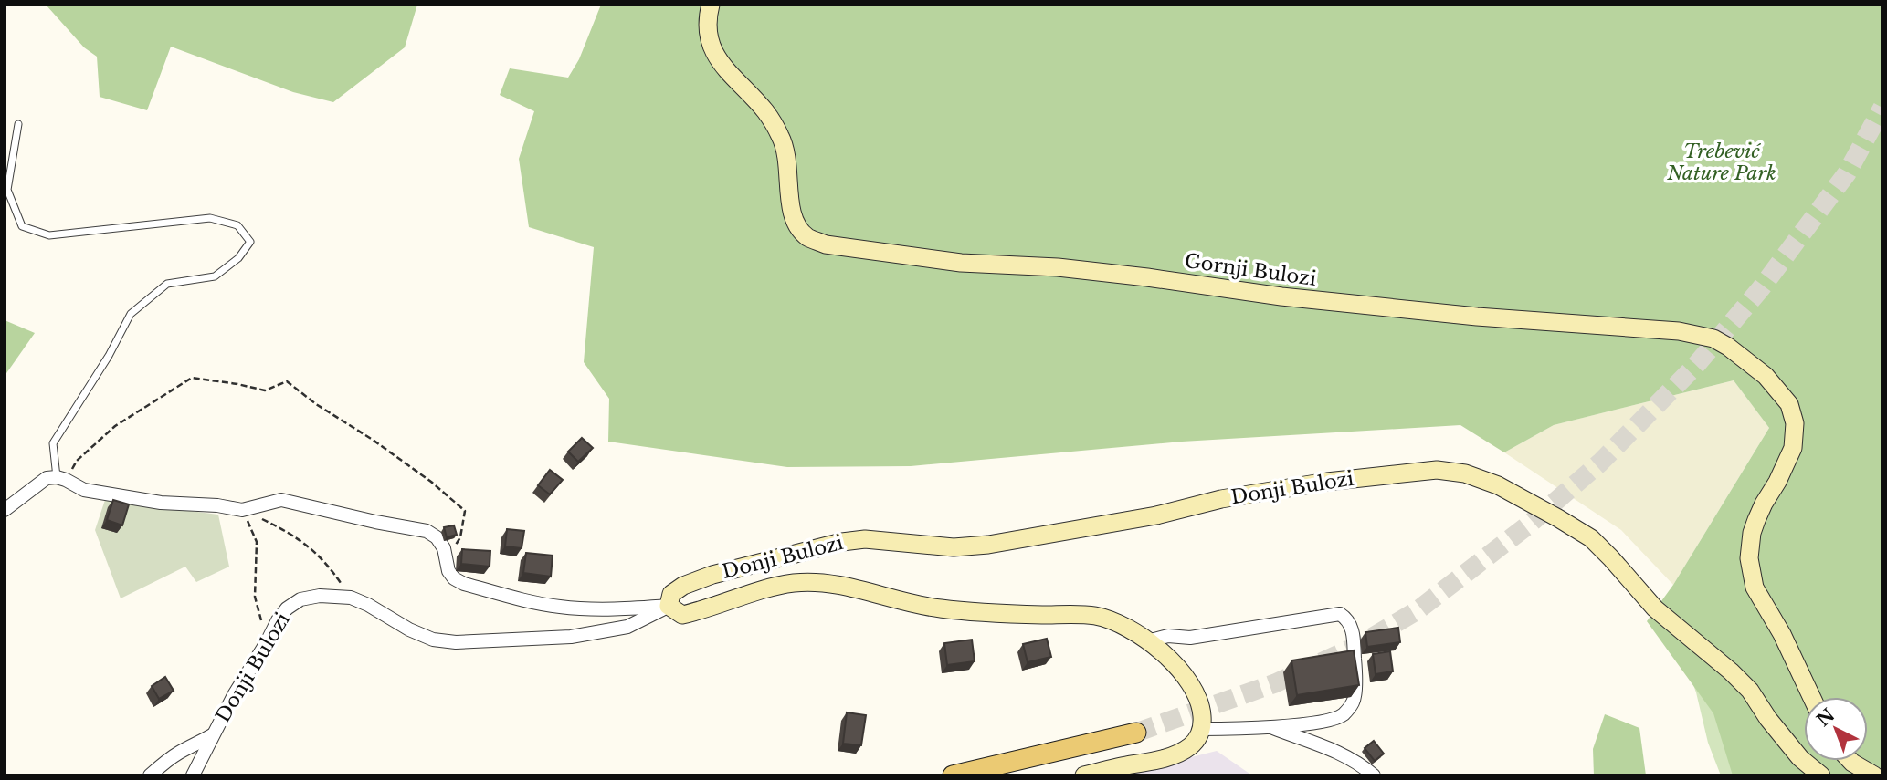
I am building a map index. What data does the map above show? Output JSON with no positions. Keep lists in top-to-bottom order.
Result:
{
  "streets": {
    "street": ["Gornji Bulozi", "Donji Bulozi"]
  },
  "parks": ["Trebević Nature Park"],
  "north": "top left"
}
